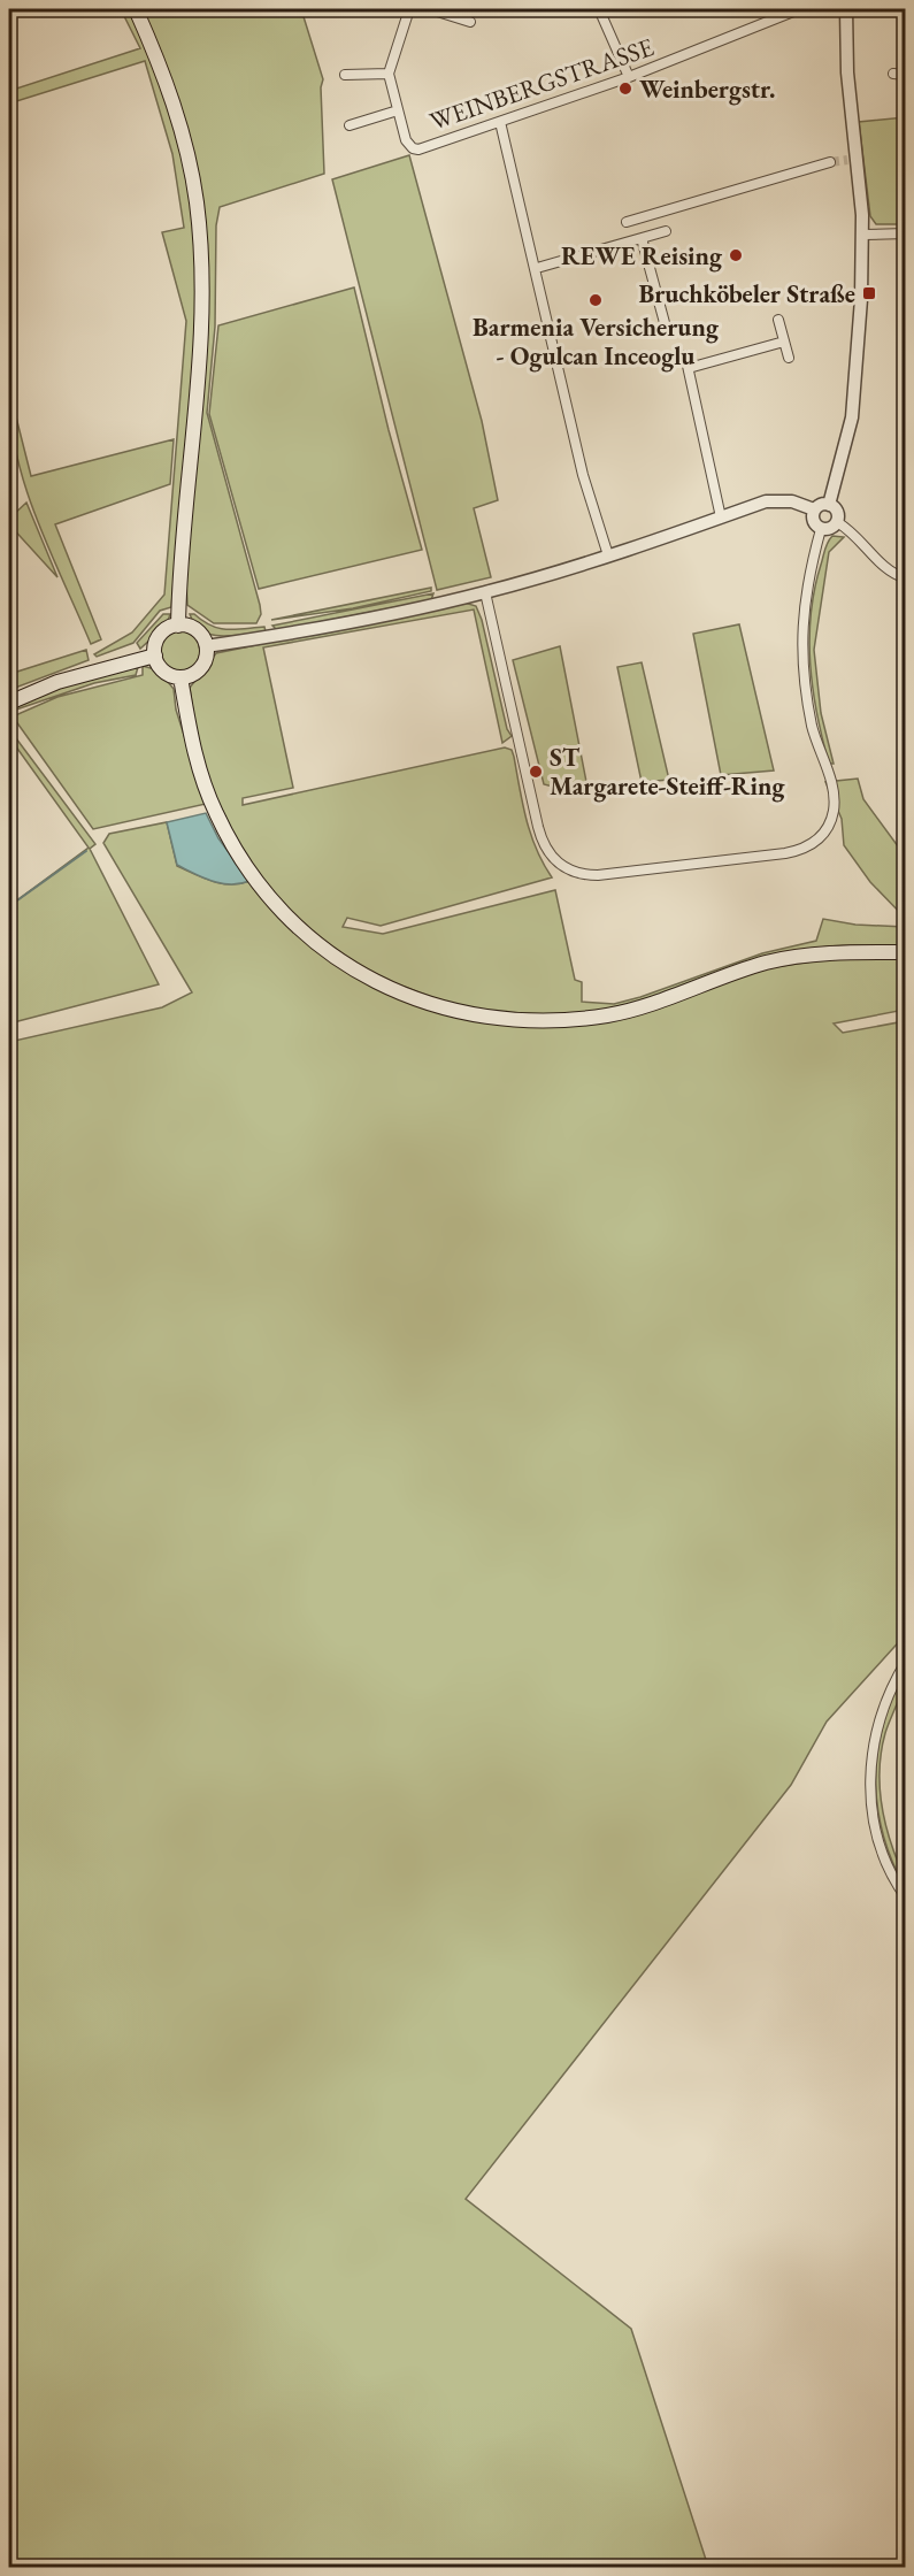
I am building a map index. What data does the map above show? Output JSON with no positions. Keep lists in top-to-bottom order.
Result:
{
  "streets": {
    "street": ["WEINBERGSTRASSE"]
  },
  "places": {
    "other": [
      "Weinbergstr.",
      "REWE Reising",
      "Barmenia Versicherung - Ogulcan Inceoglu",
      "ST Margarete-Steiff-Ring"
    ],
    "transit": ["Bruchköbeler Straße"]
  }
}
